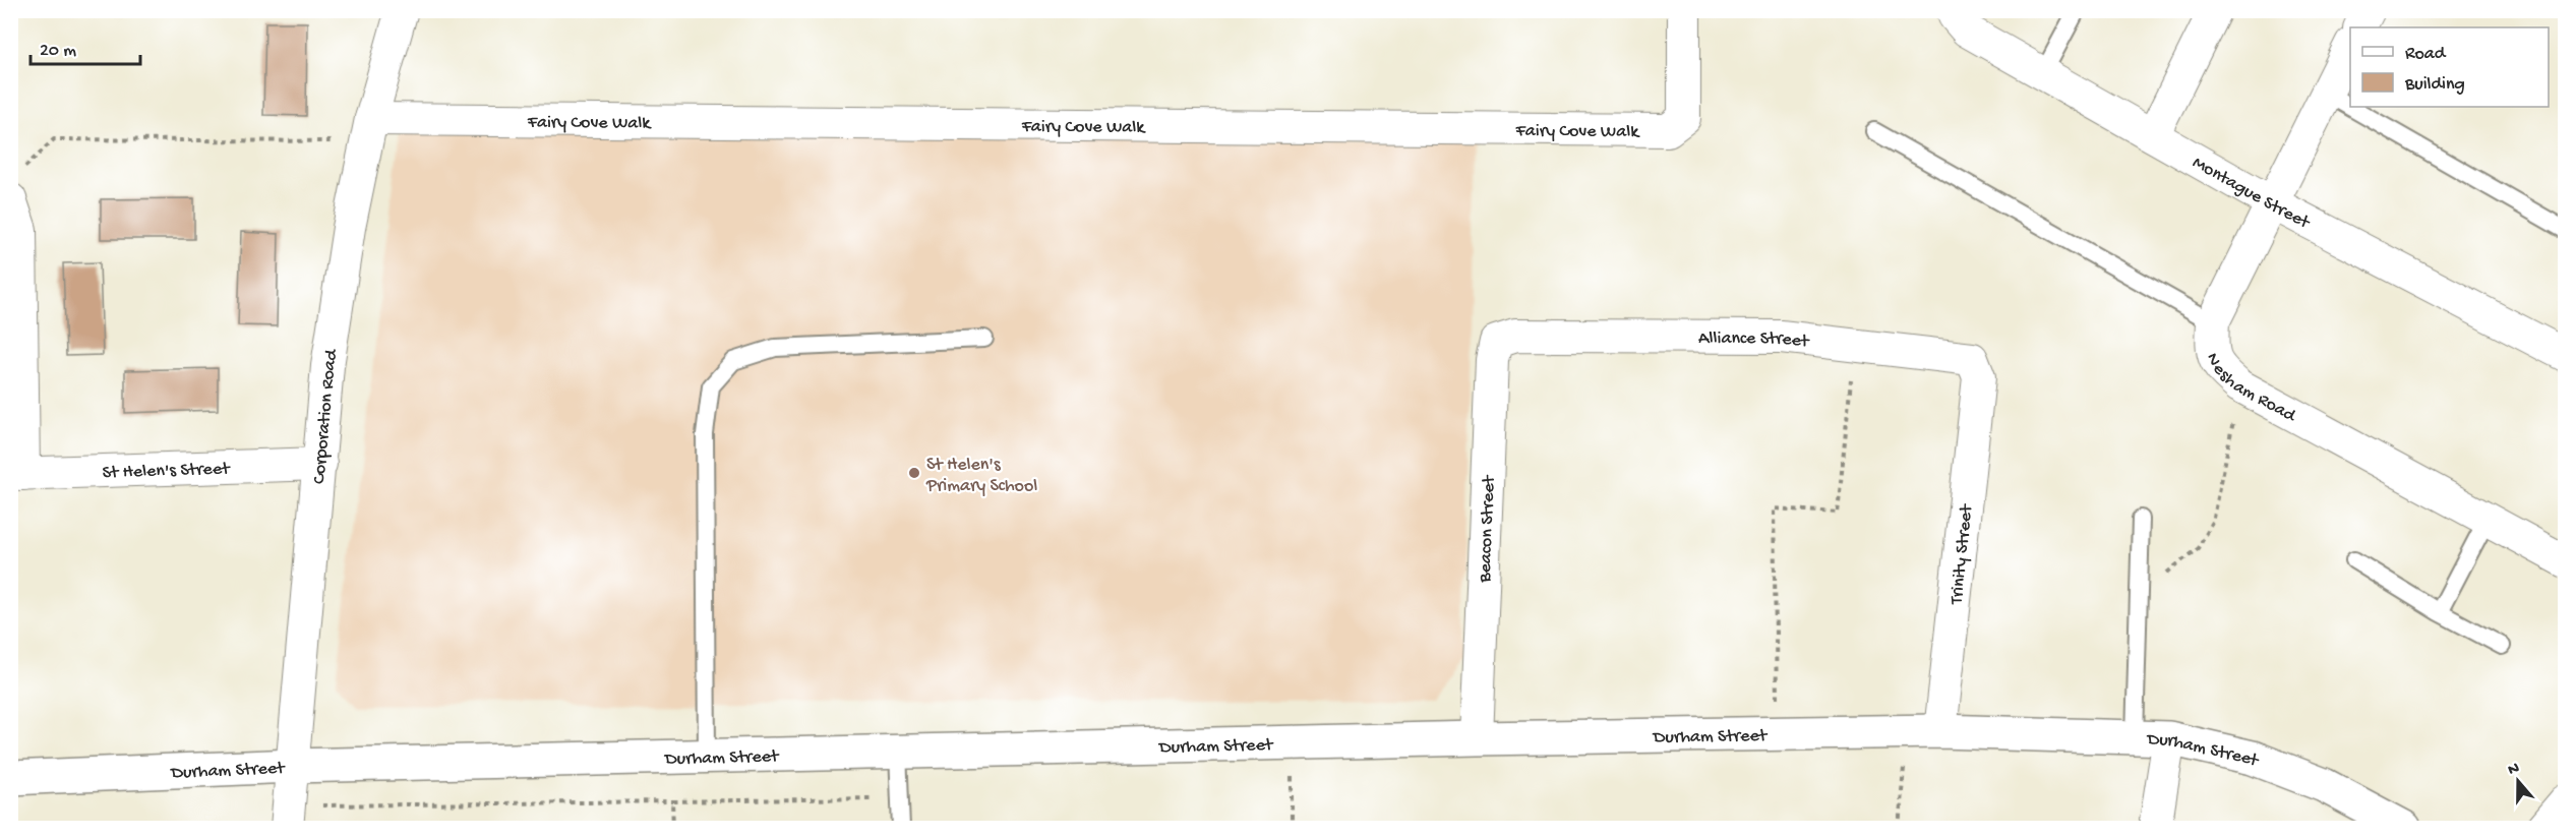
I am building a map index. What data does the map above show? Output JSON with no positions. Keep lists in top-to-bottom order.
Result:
{
  "streets": {
    "street": [
      "Fairy Cove Walk",
      "Montague Street",
      "Alliance Street",
      "Nesham Road",
      "Corporation Road",
      "St Helen's Street",
      "Beacon Street",
      "Trinity Street",
      "Durham Street"
    ]
  },
  "crossings": [
    ["Fairy Cove Walk", "Corporation Road"],
    ["Montague Street", "Nesham Road"],
    ["Alliance Street", "Beacon Street"],
    ["Alliance Street", "Trinity Street"],
    ["Corporation Road", "St Helen's Street"],
    ["Corporation Road", "Durham Street"],
    ["Beacon Street", "Durham Street"],
    ["Trinity Street", "Durham Street"]
  ],
  "places": ["St Helen's Primary School"],
  "legend": ["Road", "Building"],
  "scale_bar": "20 m",
  "north": "top"
}
